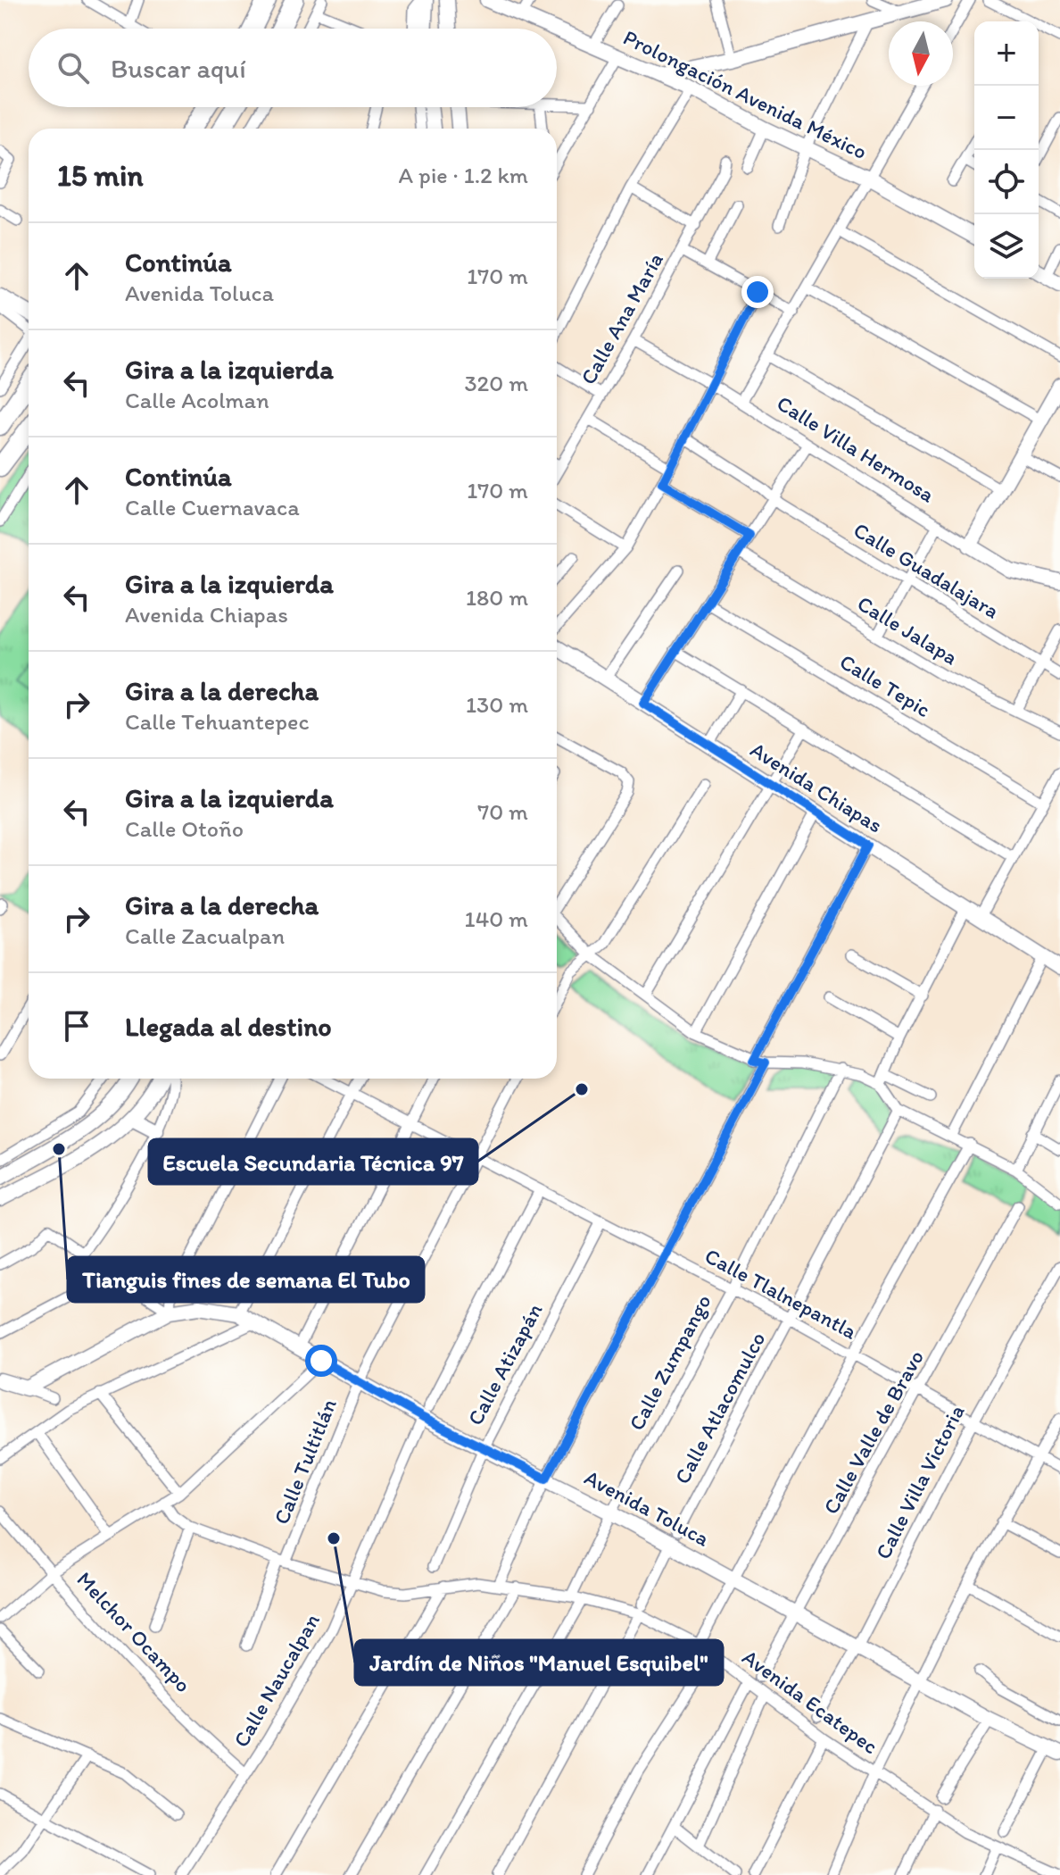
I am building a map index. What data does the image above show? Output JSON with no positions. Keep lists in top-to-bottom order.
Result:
{
  "streets": {
    "street": [
      "Prolongación Avenida México",
      "Calle Ana María",
      "Calle Villa Hermosa",
      "Calle Guadalajara",
      "Calle Jalapa",
      "Calle Tepic",
      "Avenida Chiapas",
      "Calle Tlalnepantla",
      "Calle Zumpango",
      "Calle Atizapán",
      "Calle Atlacomulco",
      "Calle Valle de Bravo",
      "Calle Tultitlán",
      "Calle Villa Victoria",
      "Avenida Toluca",
      "Melchor Ocampo",
      "Calle Naucalpan",
      "Avenida Ecatepec"
    ]
  },
  "crossings": [
    ["Calle Ana María", "Calle Villa Hermosa"],
    ["Calle Tlalnepantla", "Calle Zumpango"],
    ["Calle Tlalnepantla", "Calle Atizapán"],
    ["Calle Tlalnepantla", "Calle Atlacomulco"],
    ["Calle Tlalnepantla", "Calle Valle de Bravo"],
    ["Calle Tlalnepantla", "Calle Tultitlán"],
    ["Calle Tlalnepantla", "Calle Villa Victoria"],
    ["Calle Tlalnepantla", "Calle Naucalpan"],
    ["Calle Zumpango", "Avenida Toluca"],
    ["Calle Zumpango", "Avenida Ecatepec"],
    ["Calle Atizapán", "Avenida Toluca"],
    ["Calle Atlacomulco", "Avenida Toluca"],
    ["Calle Atlacomulco", "Avenida Ecatepec"],
    ["Calle Valle de Bravo", "Avenida Toluca"],
    ["Calle Tultitlán", "Avenida Toluca"],
    ["Calle Tultitlán", "Avenida Ecatepec"],
    ["Calle Villa Victoria", "Avenida Toluca"],
    ["Avenida Toluca", "Calle Naucalpan"],
    ["Melchor Ocampo", "Calle Naucalpan"],
    ["Calle Naucalpan", "Avenida Ecatepec"]
  ],
  "places": ["Escuela Secundaria Técnica 97", "Tianguis fines de semana El Tubo", "Jardín de Niños \"Manuel Esquibel\""],
  "north": "bottom",
  "page": {
    "map_buttons": ["+", "−"],
    "search": "Buscar aquí",
    "heading": ["15 min", "A pie · 1.2 km"],
    "list": [
      ["Continúa", "Avenida Toluca", "170 m"],
      ["Gira a la izquierda", "Calle Acolman", "320 m"],
      ["Continúa", "Calle Cuernavaca", "170 m"],
      ["Gira a la izquierda", "Avenida Chiapas", "180 m"],
      ["Gira a la derecha", "Calle Tehuantepec", "130 m"],
      ["Gira a la izquierda", "Calle Otoño", "70 m"],
      ["Gira a la derecha", "Calle Zacualpan", "140 m"],
      "Llegada al destino"
    ]
  }
}
